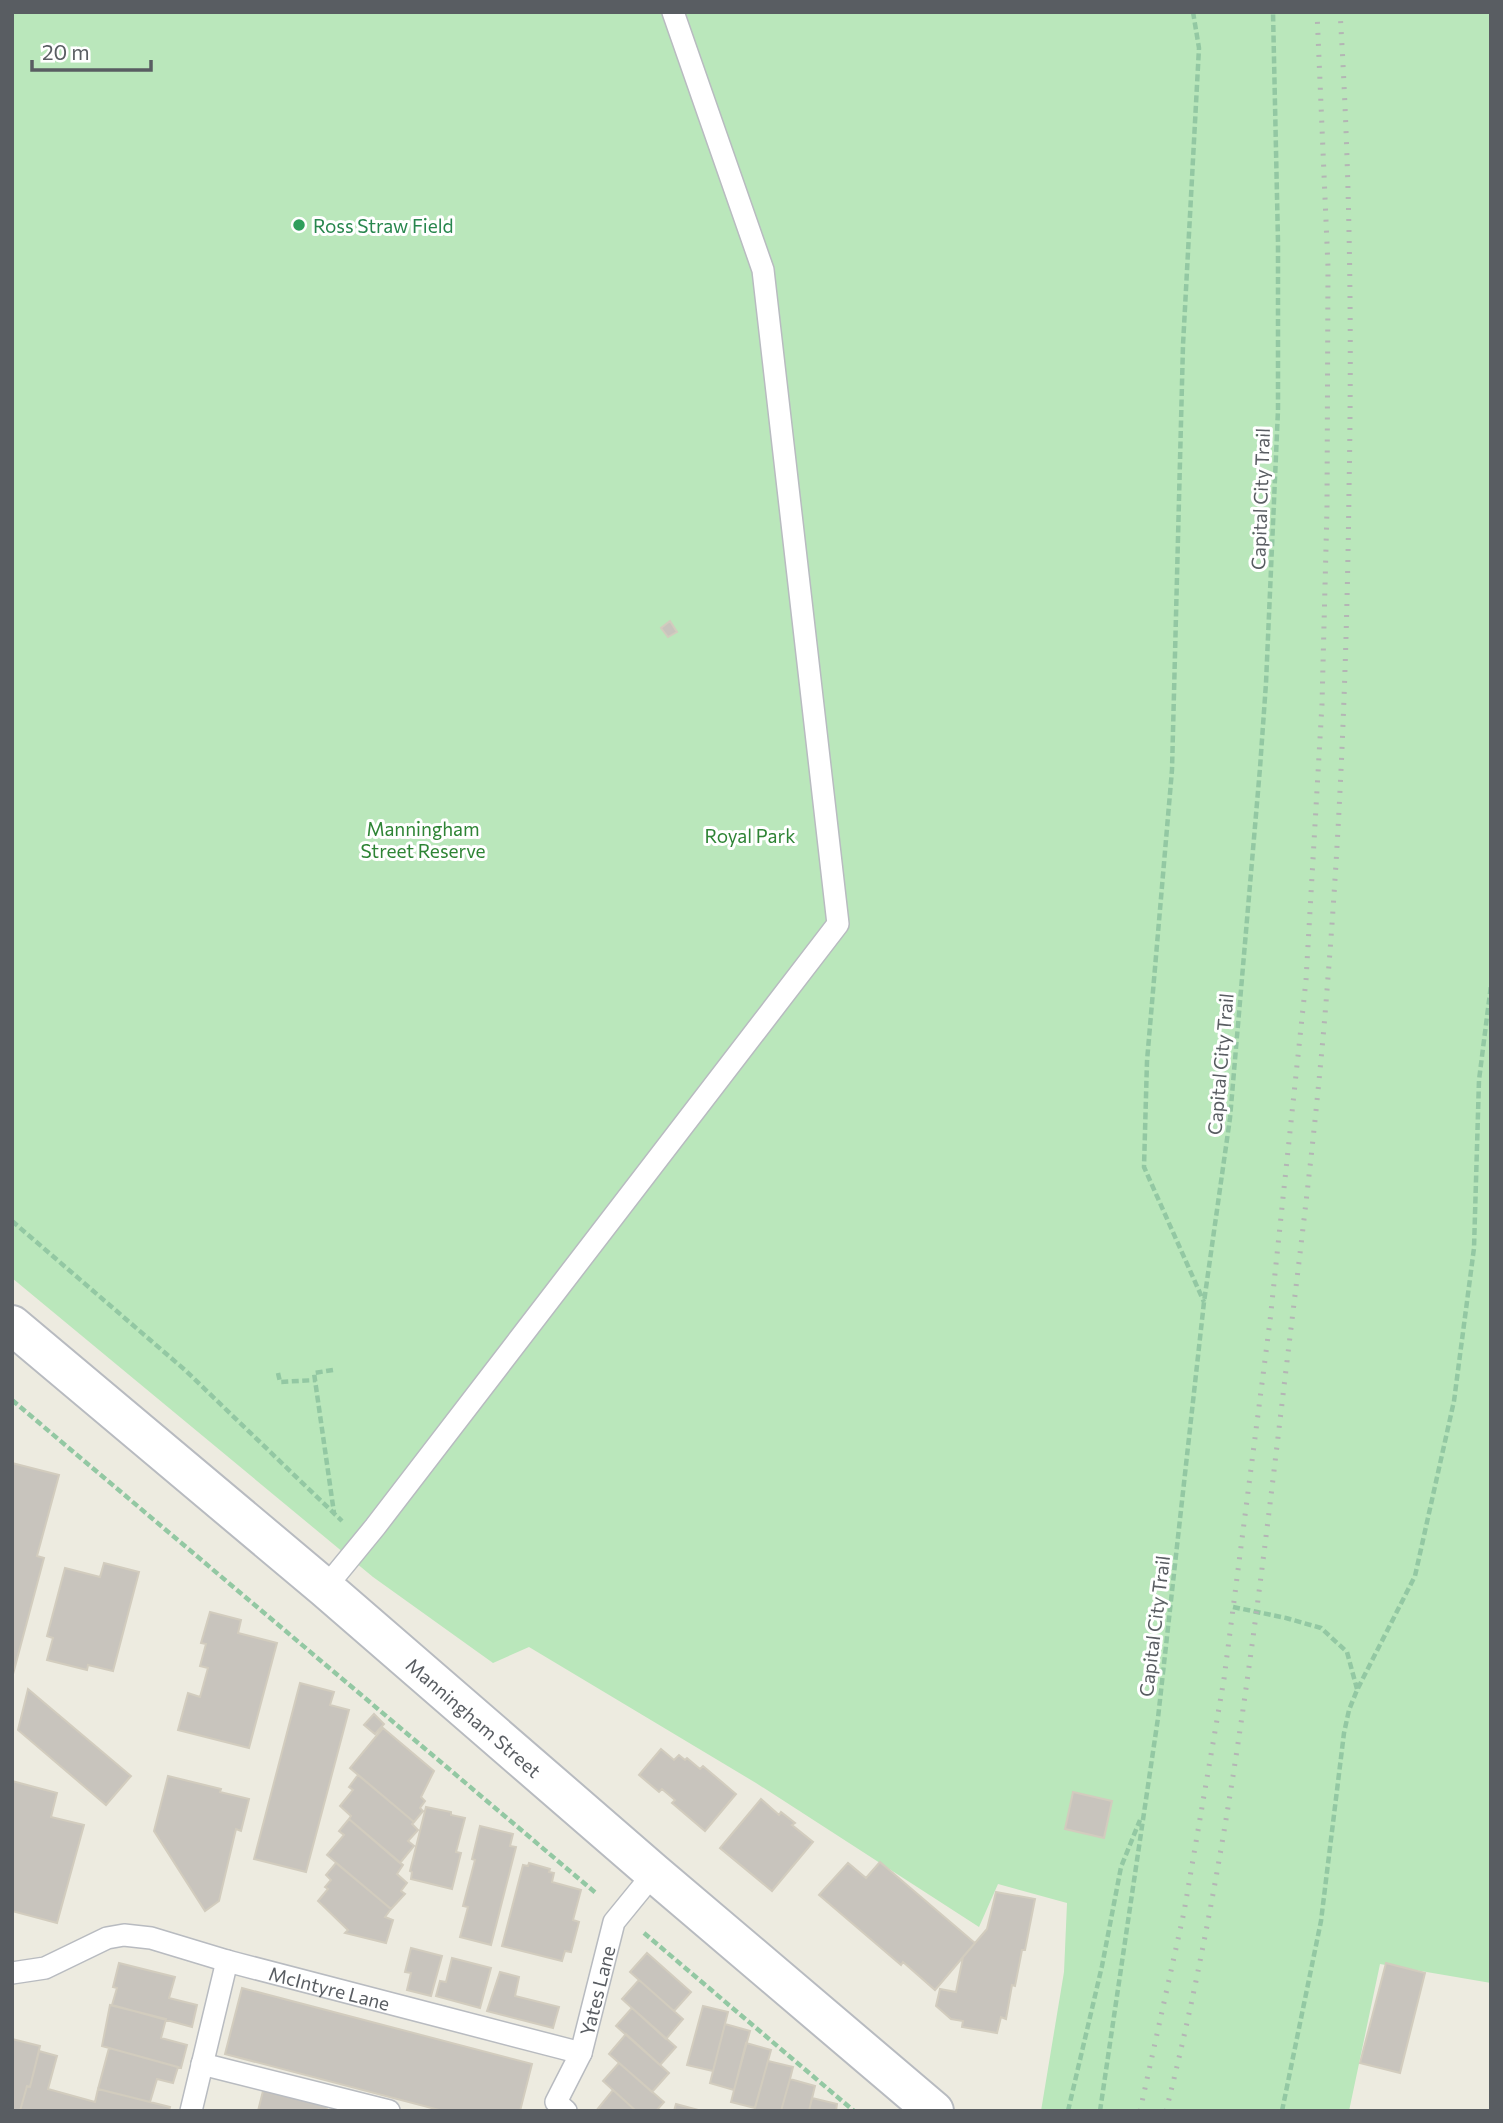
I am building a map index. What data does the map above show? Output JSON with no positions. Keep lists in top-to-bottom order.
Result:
{
  "streets": {
    "street": ["Manningham Street"],
    "lane": ["McIntyre Lane", "Yates Lane"],
    "path": ["Capital City Trail"]
  },
  "crossings": [
    ["Manningham Street", "Yates Lane"],
    ["McIntyre Lane", "Yates Lane"]
  ],
  "parks": ["Manningham Street Reserve", "Royal Park"],
  "places": ["Ross Straw Field"],
  "scale_bar": "20 m"
}
